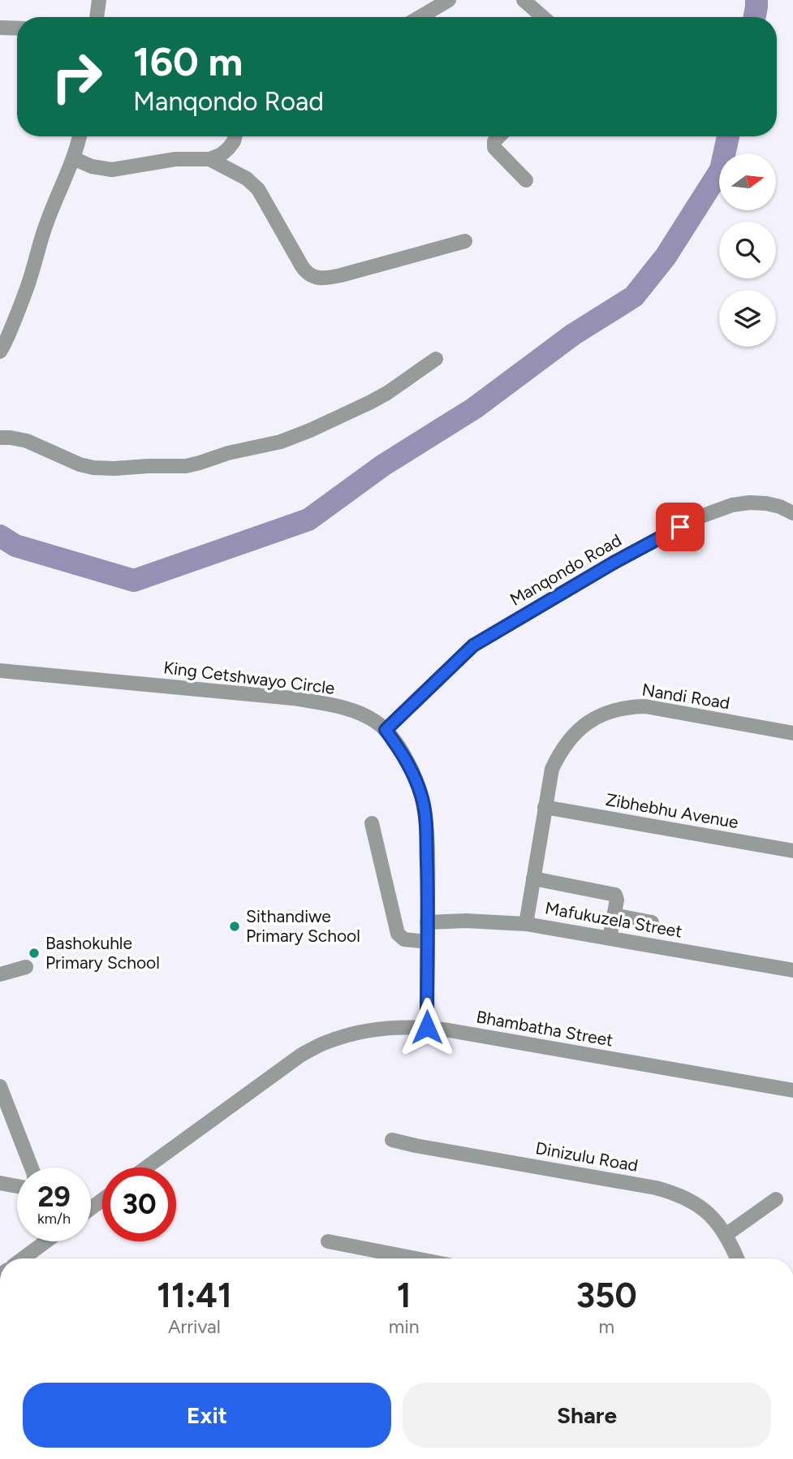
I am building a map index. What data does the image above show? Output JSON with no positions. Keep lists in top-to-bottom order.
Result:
{
  "streets": {
    "street": [
      "Manqondo Road",
      "King Cetshwayo Circle",
      "Nandi Road",
      "Zibhebhu Avenue",
      "Mafukuzela Street",
      "Bhambatha Street",
      "Dinizulu Road"
    ]
  },
  "crossings": [
    ["Manqondo Road", "King Cetshwayo Circle"],
    ["King Cetshwayo Circle", "Mafukuzela Street"],
    ["King Cetshwayo Circle", "Bhambatha Street"],
    ["Nandi Road", "Zibhebhu Avenue"],
    ["Nandi Road", "Mafukuzela Street"]
  ],
  "places": ["Sithandiwe Primary School", "Bashokuhle Primary School"],
  "north": "right",
  "page": {
    "turn": ["160 m", "Manqondo Road"],
    "speed": "29 km/h",
    "limit": "30",
    "eta": [
      "11:41",
      "Arrival",
      "1",
      "min",
      "350",
      "m"
    ],
    "buttons": ["Exit", "Share"]
  }
}
